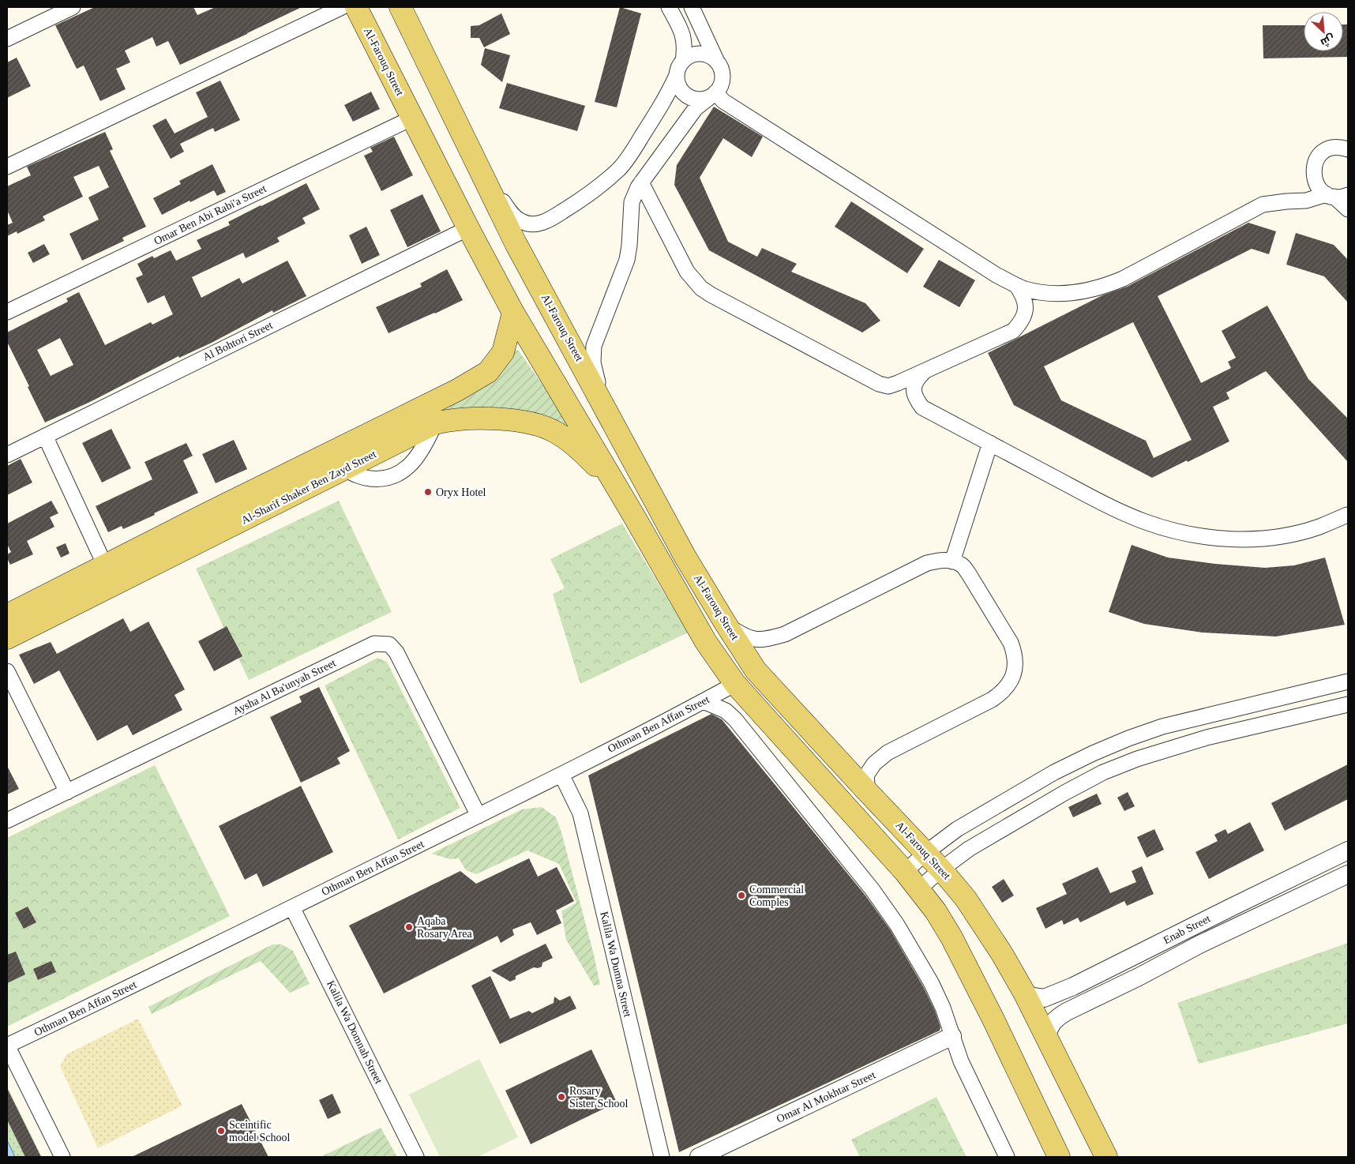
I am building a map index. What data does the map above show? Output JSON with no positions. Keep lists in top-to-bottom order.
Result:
{
  "streets": {
    "main road": ["Al-Farouq Street", "Al-Sharif Shaker Ben Zayd Street"],
    "street": [
      "Omar Ben Abi Rabi'a Street",
      "Al Bohtori Street",
      "Aysha Al Ba'unyah Street",
      "Othman Ben Affan Street",
      "Enab Street",
      "Kalila Wa Dumna Street",
      "Kalila Wa Domnah Street",
      "Omar Al Mokhtar Street"
    ]
  },
  "crossings": [
    ["Al-Farouq Street", "Omar Ben Abi Rabi'a Street"],
    ["Al-Farouq Street", "Al Bohtori Street"],
    ["Al-Farouq Street", "Al-Sharif Shaker Ben Zayd Street"],
    ["Al-Farouq Street", "Othman Ben Affan Street"],
    ["Al-Farouq Street", "Enab Street"],
    ["Aysha Al Ba'unyah Street", "Othman Ben Affan Street"],
    ["Othman Ben Affan Street", "Kalila Wa Dumna Street"],
    ["Othman Ben Affan Street", "Kalila Wa Domnah Street"]
  ],
  "places": [
    "Oryx Hotel",
    "Commercial Comples",
    "Aqaba Rosary Area",
    "Rosary Sister School",
    "Sceintific model School"
  ],
  "north": "bottom right"
}
